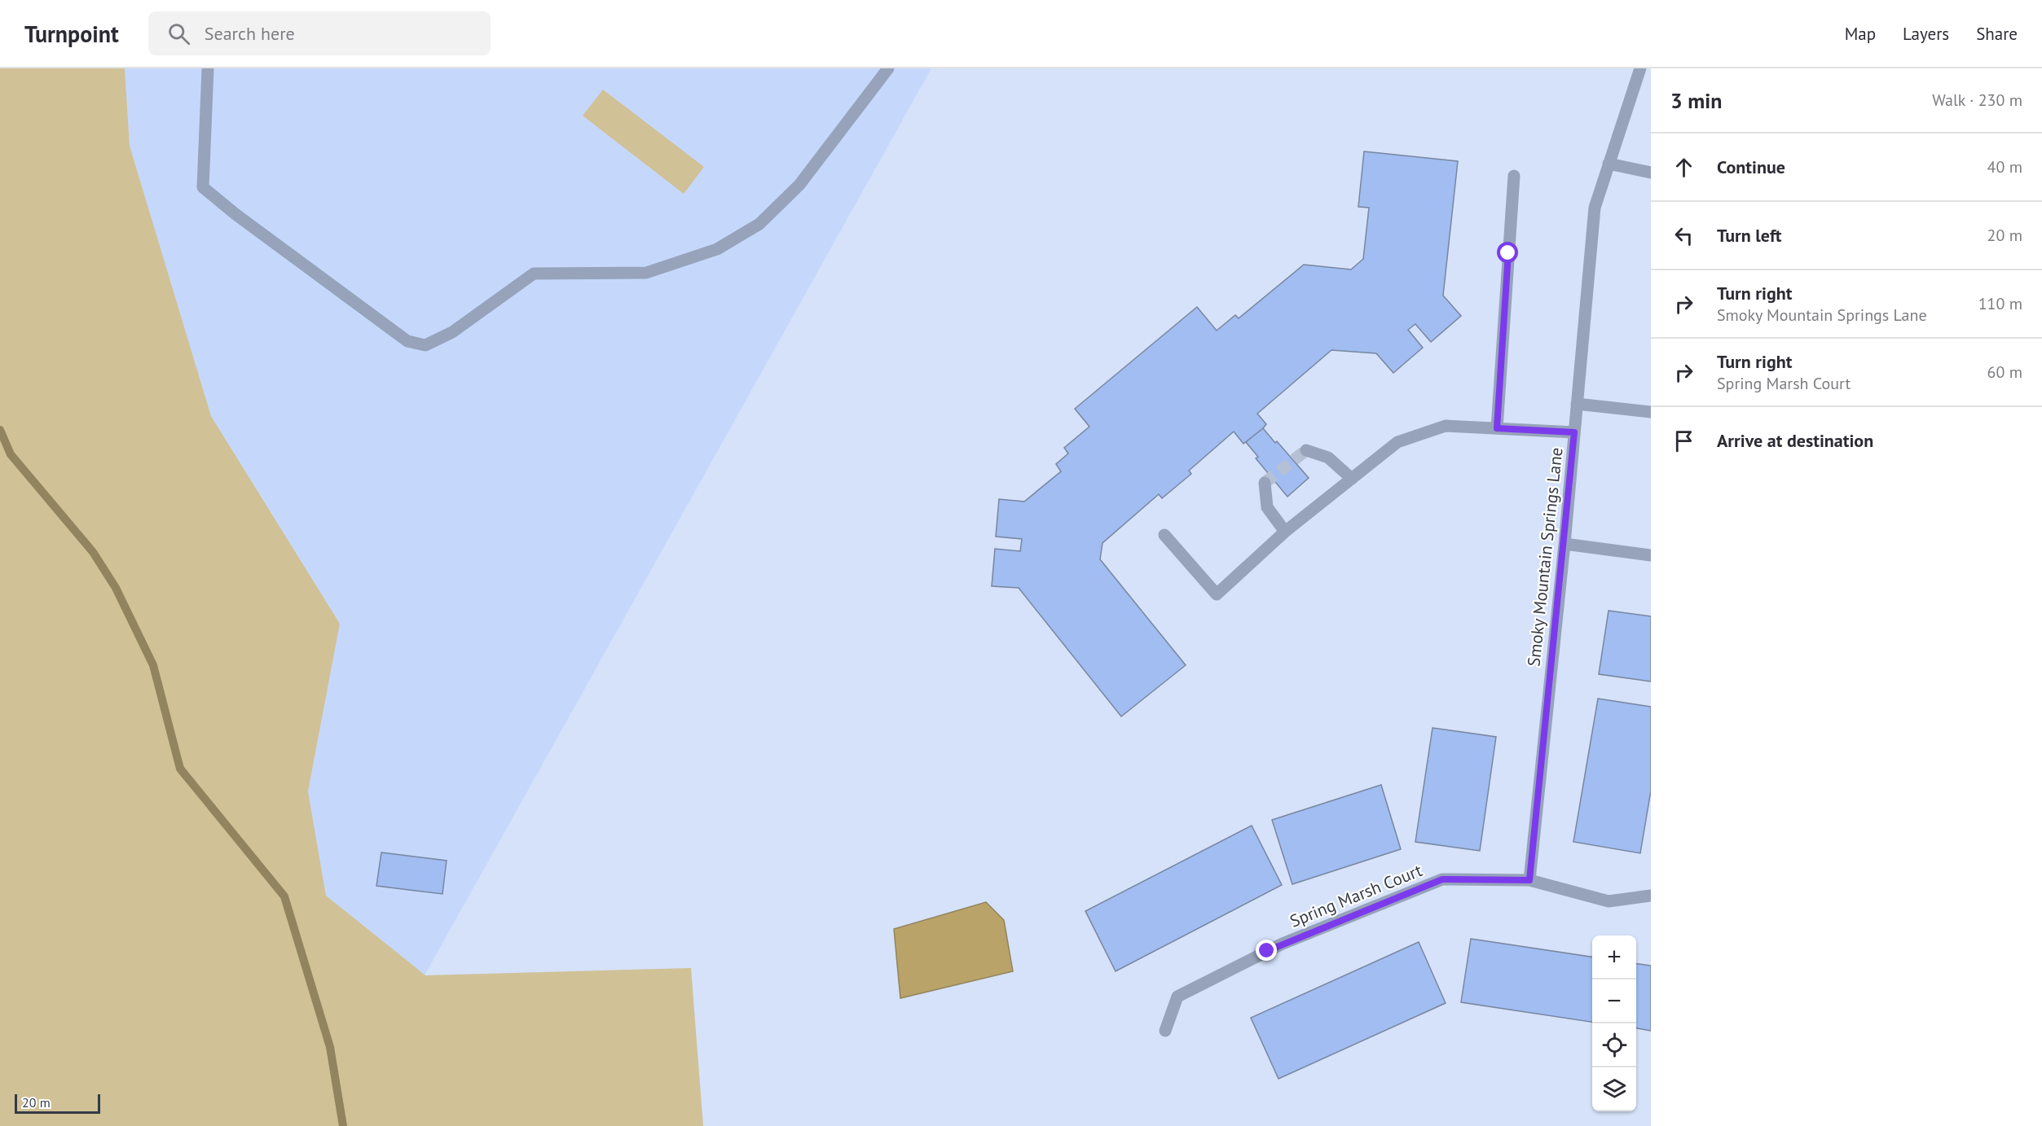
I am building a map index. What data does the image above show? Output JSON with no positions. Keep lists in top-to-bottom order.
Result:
{
  "streets": {
    "street": ["Smoky Mountain Springs Lane", "Spring Marsh Court"]
  },
  "crossings": [
    ["Smoky Mountain Springs Lane", "Spring Marsh Court"]
  ],
  "scale_bar": "20 m",
  "page": {
    "header": "Turnpoint",
    "search": "Search here",
    "nav": ["Map", "Layers", "Share"],
    "heading": ["3 min", "Walk · 230 m"],
    "list": [
      ["Continue", "40 m"],
      ["Turn left", "20 m"],
      ["Turn right", "Smoky Mountain Springs Lane", "110 m"],
      ["Turn right", "Spring Marsh Court", "60 m"],
      "Arrive at destination"
    ],
    "map_buttons": ["+", "−"],
    "scale": "20 m"
  }
}
